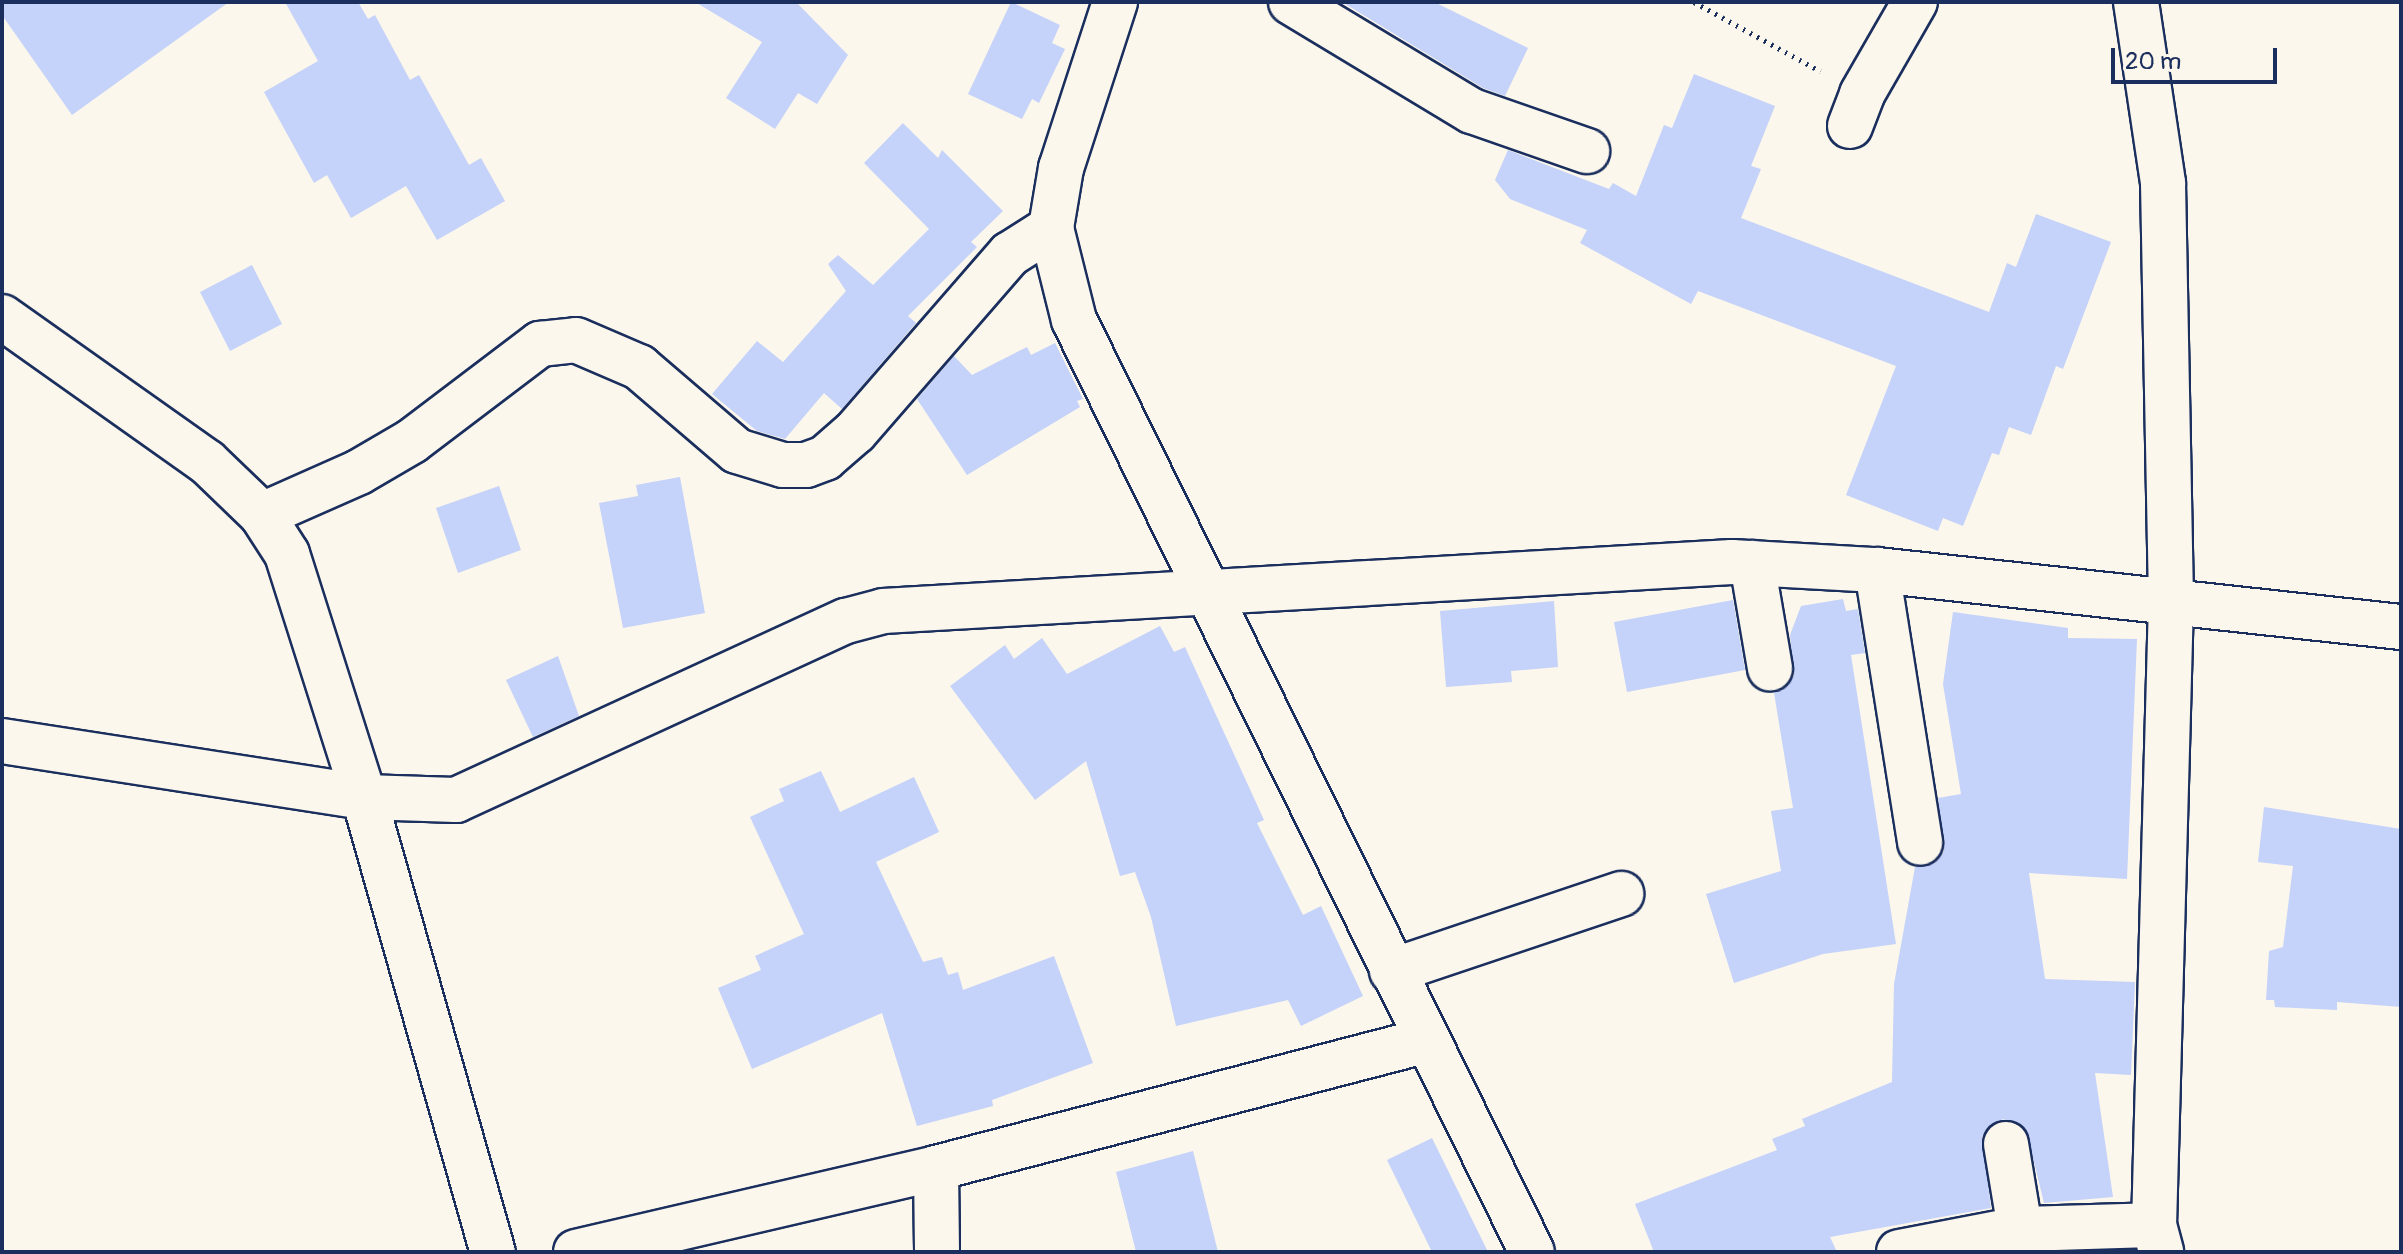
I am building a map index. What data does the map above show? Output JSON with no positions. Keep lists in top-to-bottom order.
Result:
{
  "scale_bar": "20 m"
}
